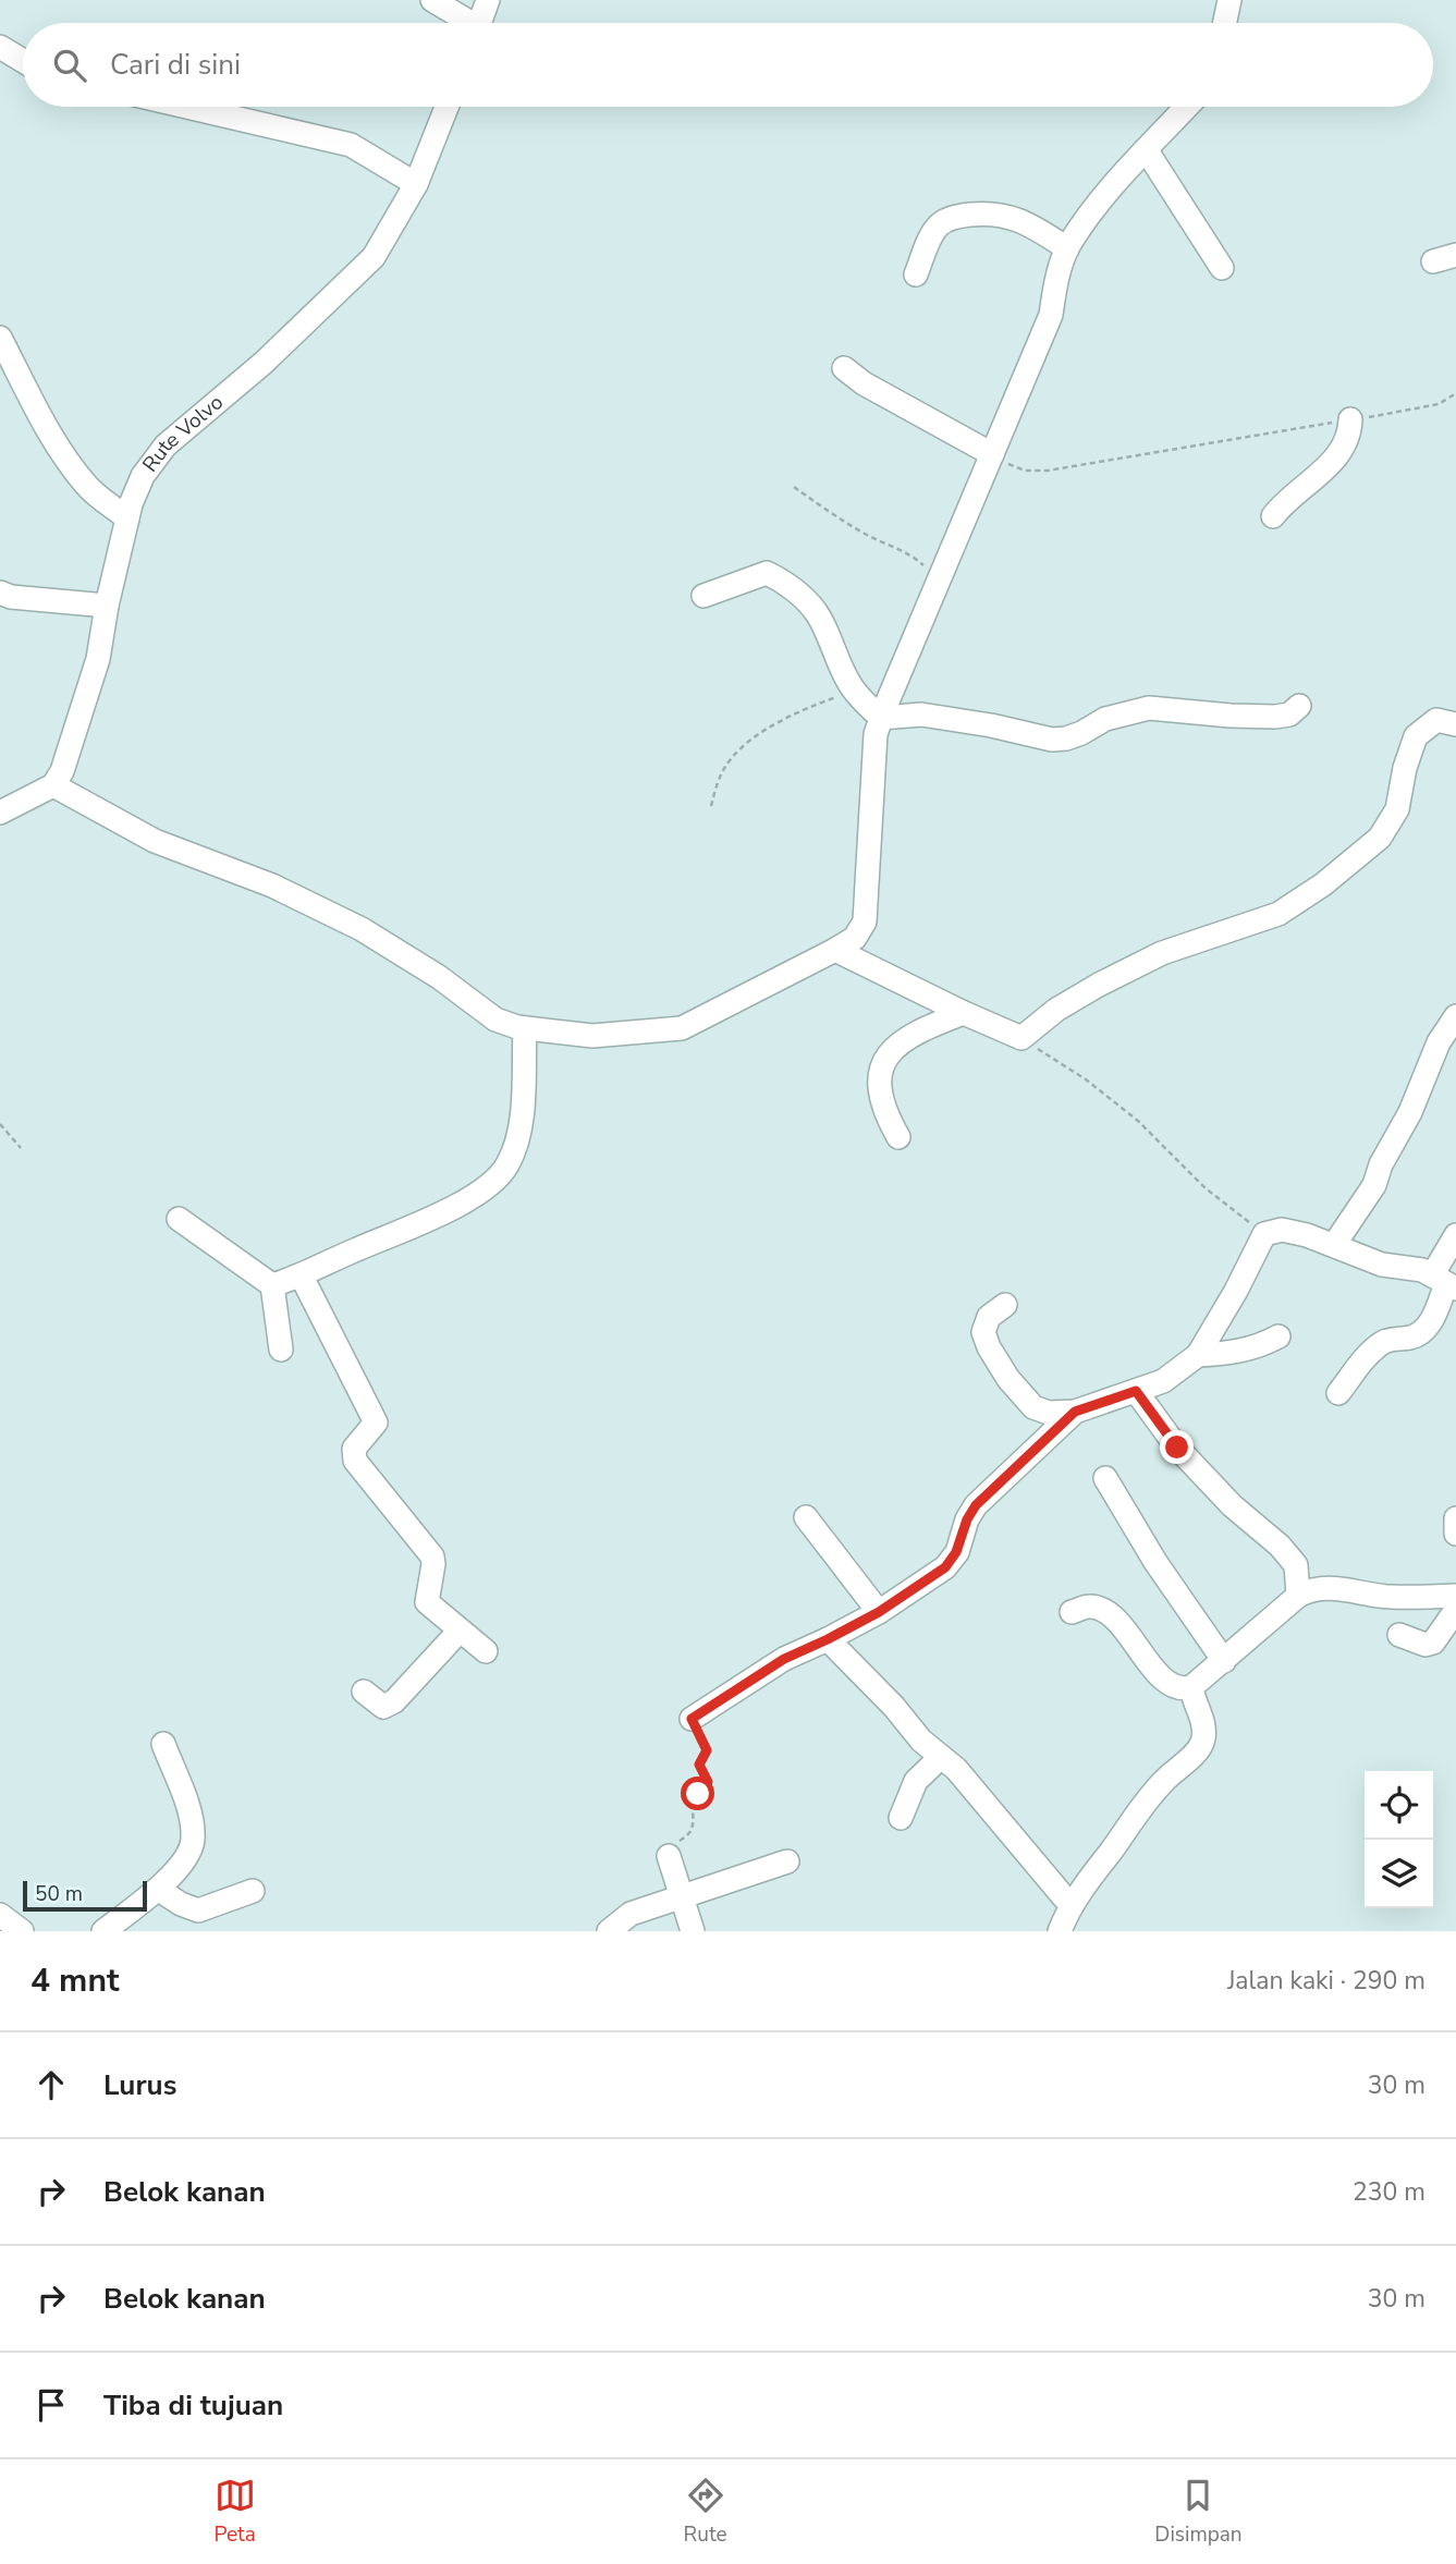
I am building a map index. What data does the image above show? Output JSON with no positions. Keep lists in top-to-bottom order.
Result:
{
  "streets": {
    "street": ["Rute Volvo"]
  },
  "scale_bar": "50 m",
  "page": {
    "search": "Cari di sini",
    "scale": "50 m",
    "heading": ["4 mnt", "Jalan kaki · 290 m"],
    "list": [
      ["Lurus", "30 m"],
      ["Belok kanan", "230 m"],
      ["Belok kanan", "30 m"],
      "Tiba di tujuan"
    ],
    "nav": ["Peta", "Rute", "Disimpan"]
  }
}
